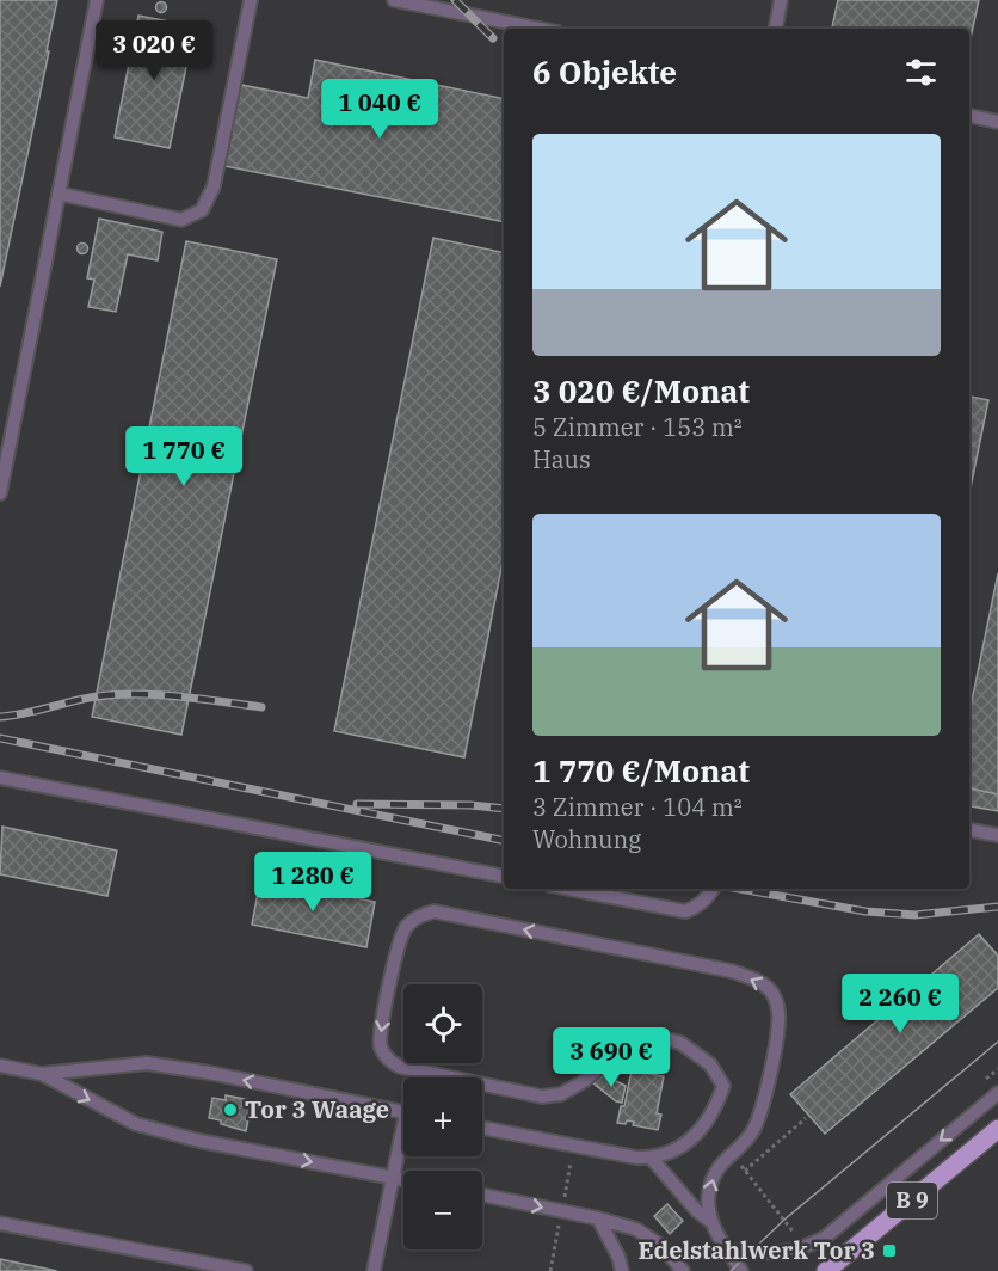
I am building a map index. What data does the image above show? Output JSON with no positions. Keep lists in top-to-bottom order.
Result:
{
  "streets": {
    "main road": ["B 9"]
  },
  "places": {
    "other": ["Tor 3 Waage"],
    "transit": ["Edelstahlwerk Tor 3"]
  },
  "page": {
    "price": [
      "3 020 €",
      "1 040 €",
      "1 770 €",
      "1 280 €",
      "2 260 €",
      "3 690 €"
    ],
    "heading": "6 Objekte",
    "list": [
      {
        "name": "3 020 €/Monat",
        "note": "5 Zimmer · 153 m² · Haus"
      },
      {
        "name": "1 770 €/Monat",
        "note": "3 Zimmer · 104 m² · Wohnung"
      }
    ],
    "map_buttons": ["+", "−"]
  }
}
